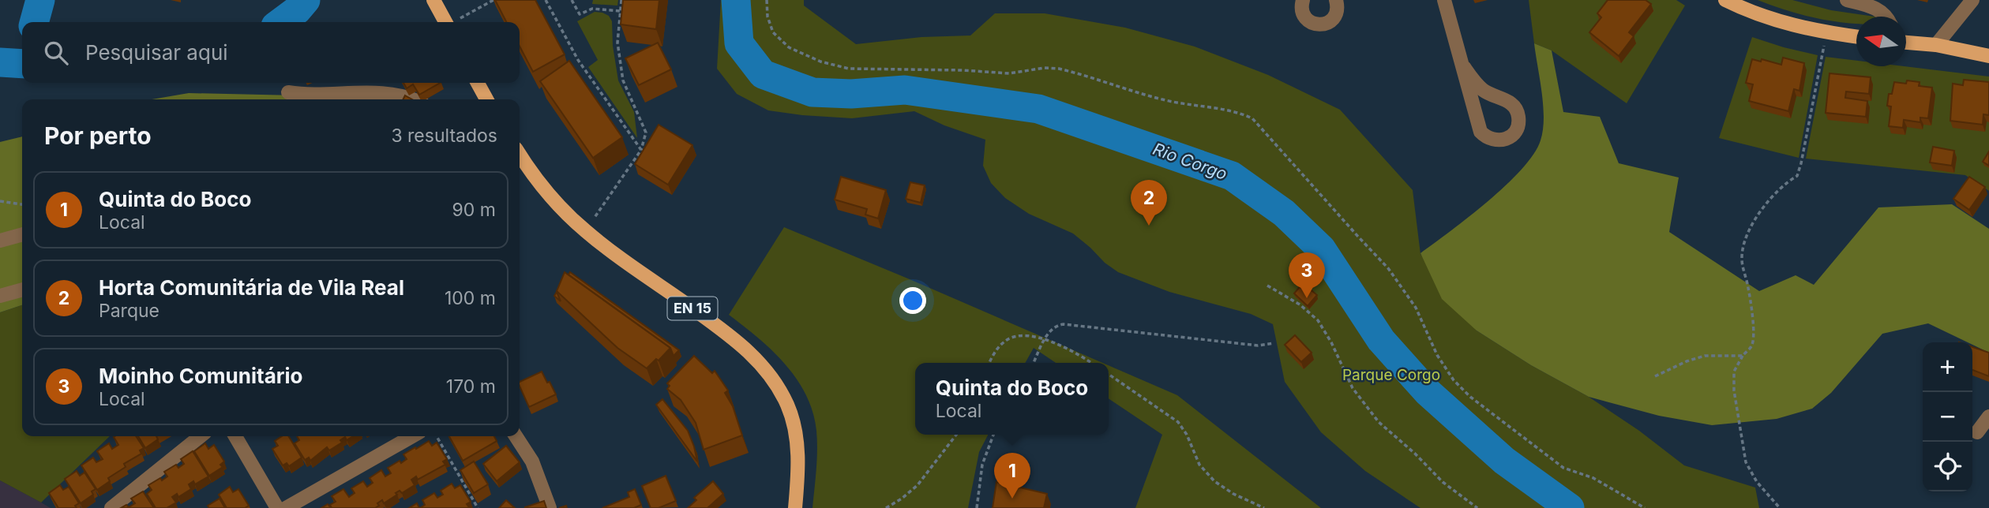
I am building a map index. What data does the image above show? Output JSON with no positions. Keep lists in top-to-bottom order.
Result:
{
  "streets": {
    "main road": ["EN 15"]
  },
  "water": ["Rio Corgo"],
  "parks": ["Parque Corgo"],
  "north": "left",
  "page": {
    "search": "Pesquisar aqui",
    "heading": ["Por perto", "3 resultados"],
    "list": [
      {
        "mark": "1",
        "name": "Quinta do Boco",
        "note": "Local",
        "value": "90 m"
      },
      {
        "mark": "2",
        "name": "Horta Comunitária de Vila Real",
        "note": "Parque",
        "value": "100 m"
      },
      {
        "mark": "3",
        "name": "Moinho Comunitário",
        "note": "Local",
        "value": "170 m"
      }
    ],
    "pins": ["2", "3", "1"],
    "map_buttons": ["+", "−"],
    "popup": ["Quinta do Boco", "Local"]
  }
}
